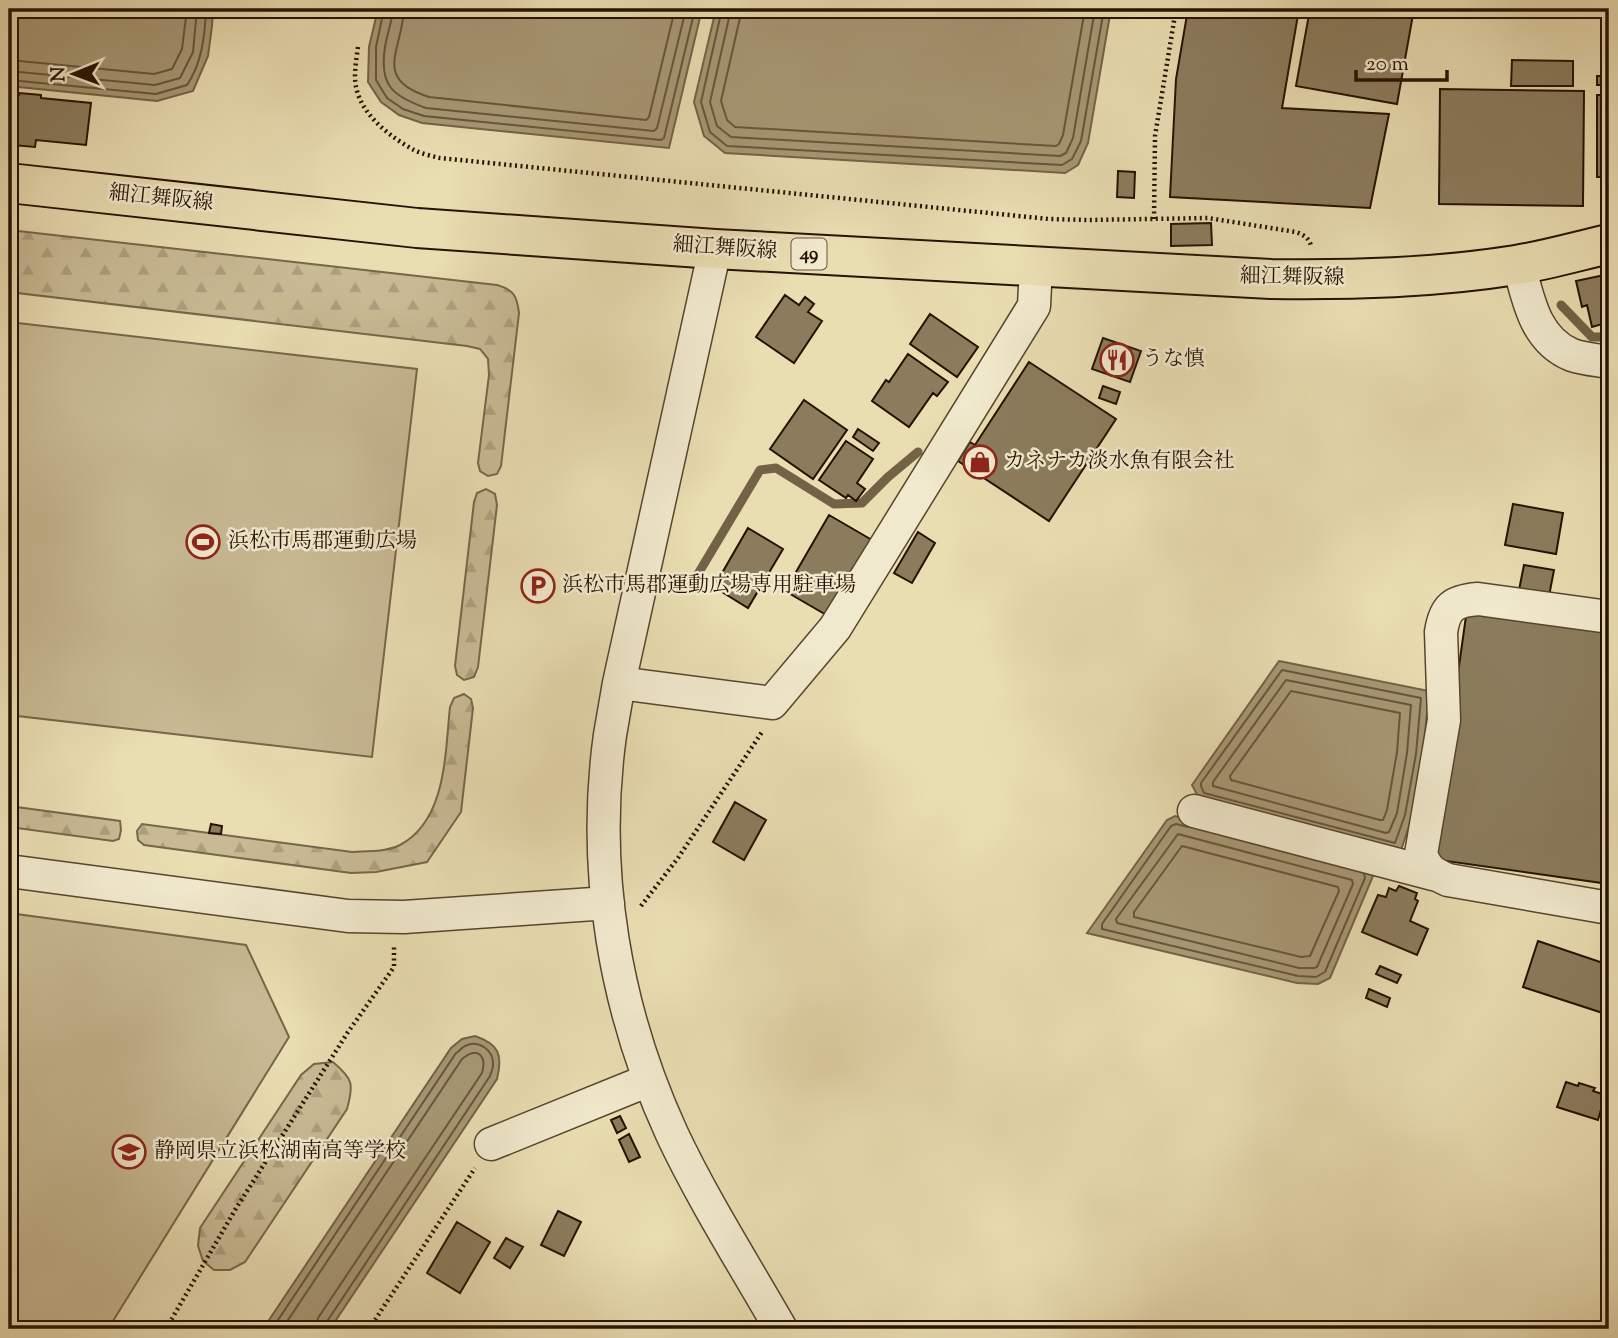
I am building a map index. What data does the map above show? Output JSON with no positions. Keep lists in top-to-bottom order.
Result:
{
  "streets": {
    "main road": ["細江舞阪線", "49"]
  },
  "places": {
    "restaurant": ["うな慎"],
    "shop": ["カネナカ淡水魚有限会社"],
    "sports": ["浜松市馬郡運動広場"],
    "parking": ["浜松市馬郡運動広場専用駐車場"],
    "school or university": ["静岡県立浜松湖南高等学校"]
  },
  "scale_bar": "20 m",
  "north": "left"
}
